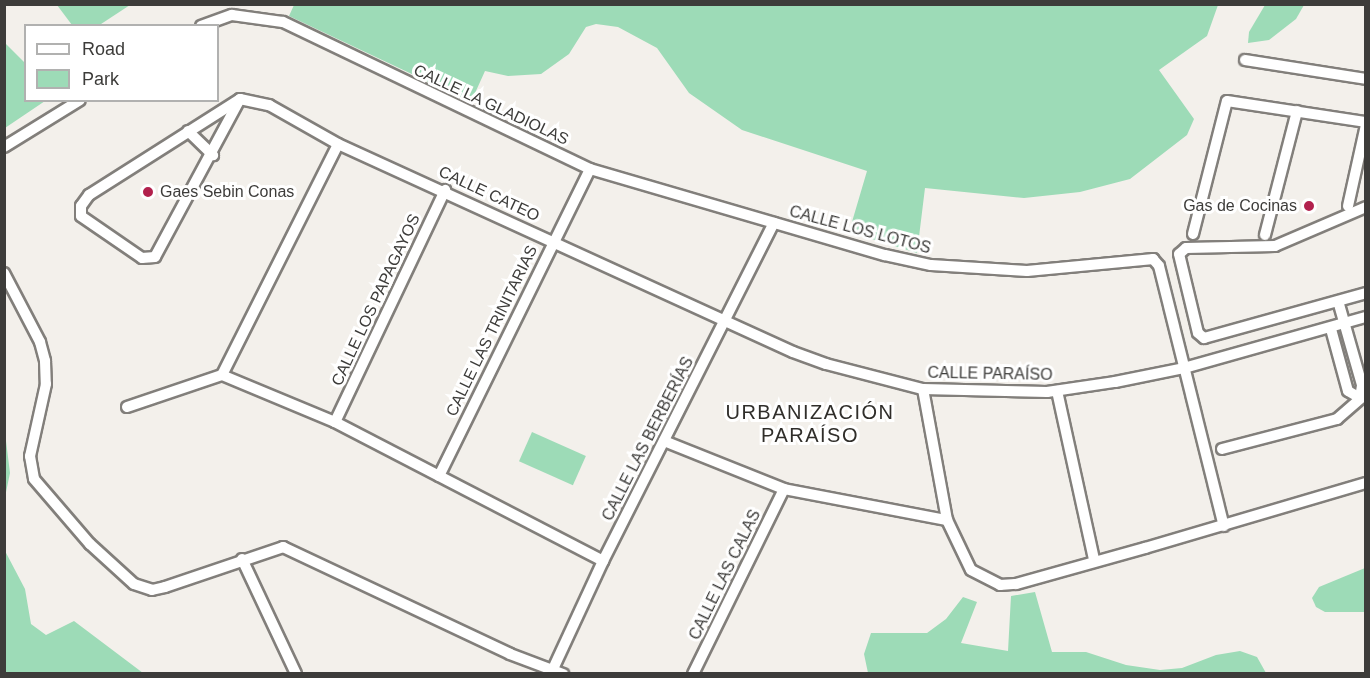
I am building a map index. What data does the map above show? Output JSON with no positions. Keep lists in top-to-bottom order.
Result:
{
  "streets": {
    "street": [
      "CALLE LA GLADIOLAS",
      "CALLE CATEO",
      "CALLE LOS LOTOS",
      "CALLE LOS PAPAGAYOS",
      "CALLE LAS TRINITARIAS",
      "CALLE PARAÍSO",
      "CALLE LAS BERBERÍAS",
      "CALLE LAS CALAS"
    ]
  },
  "crossings": [
    ["CALLE LA GLADIOLAS", "CALLE LOS LOTOS"],
    ["CALLE LA GLADIOLAS", "CALLE LAS TRINITARIAS"],
    ["CALLE LA GLADIOLAS", "CALLE LAS BERBERÍAS"],
    ["CALLE CATEO", "CALLE LOS PAPAGAYOS"],
    ["CALLE CATEO", "CALLE LAS TRINITARIAS"],
    ["CALLE CATEO", "CALLE PARAÍSO"],
    ["CALLE CATEO", "CALLE LAS BERBERÍAS"],
    ["CALLE LOS LOTOS", "CALLE PARAÍSO"],
    ["CALLE LOS LOTOS", "CALLE LAS BERBERÍAS"],
    ["CALLE PARAÍSO", "CALLE LAS BERBERÍAS"]
  ],
  "districts": ["URBANIZACIÓN PARAÍSO"],
  "places": ["Gaes Sebin Conas", "Gas de Cocinas"],
  "legend": ["Road", "Park"]
}
